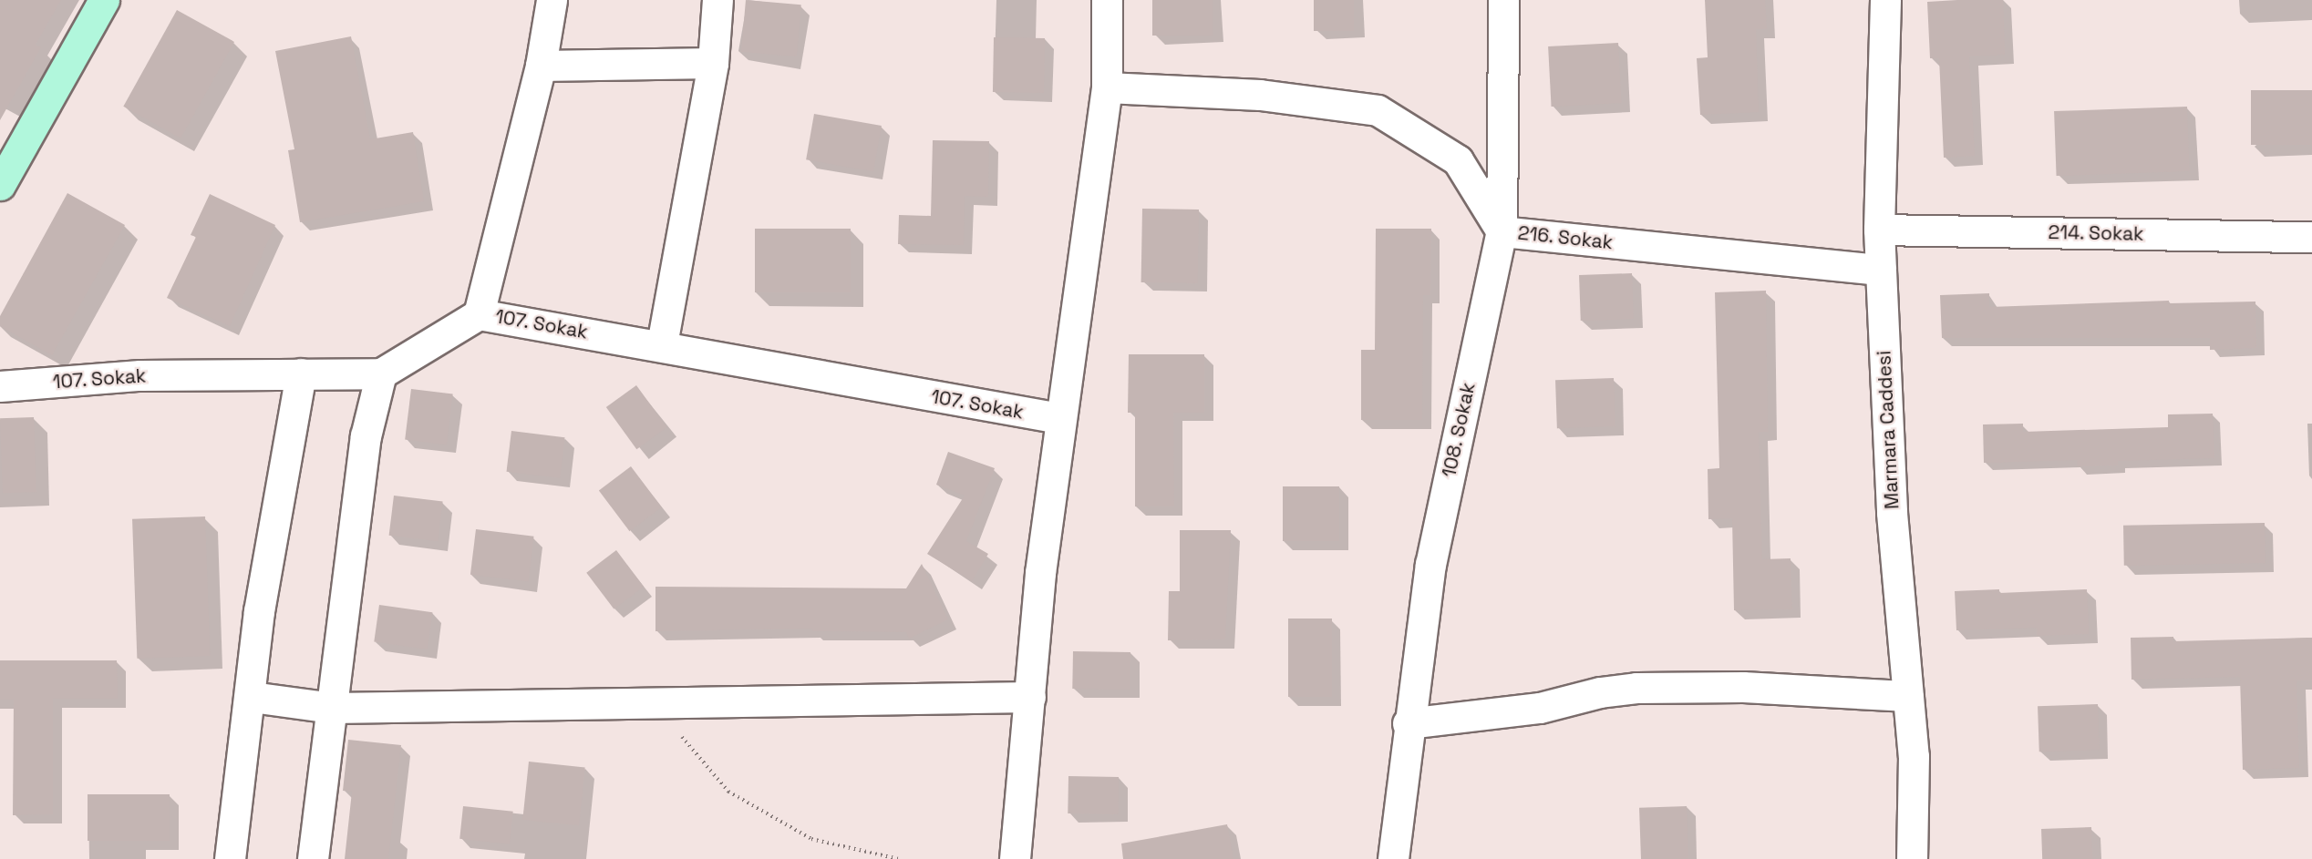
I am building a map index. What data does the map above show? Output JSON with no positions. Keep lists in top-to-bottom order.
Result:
{
  "streets": {
    "street": [
      "214. Sokak",
      "216. Sokak",
      "107. Sokak",
      "108. Sokak",
      "Marmara Caddesi"
    ]
  },
  "crossings": [
    ["214. Sokak", "Marmara Caddesi"],
    ["216. Sokak", "108. Sokak"],
    ["216. Sokak", "Marmara Caddesi"]
  ]
}
